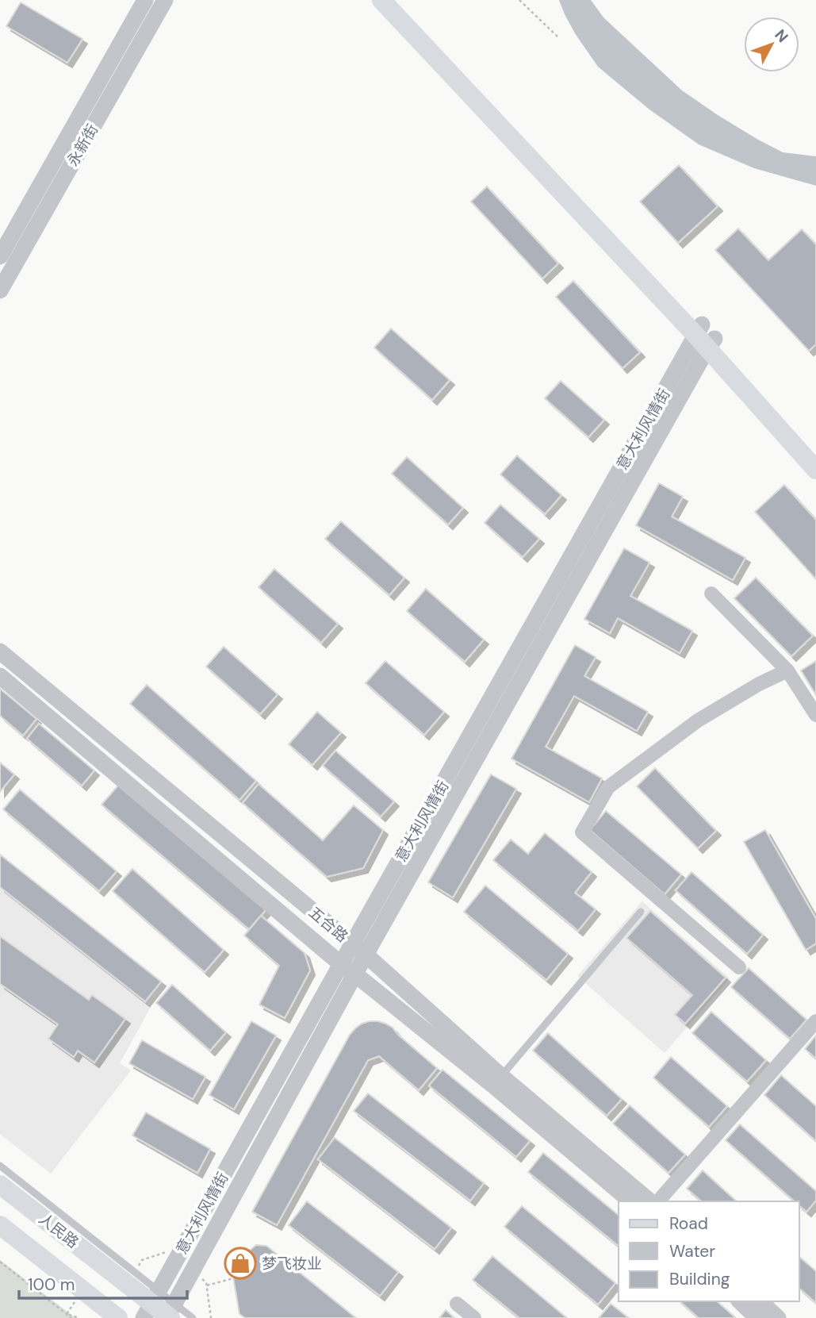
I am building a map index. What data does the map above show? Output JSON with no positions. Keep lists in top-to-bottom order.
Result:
{
  "streets": {
    "main road": ["人民路"],
    "street": ["永新街", "意大利风情街", "五合路"]
  },
  "crossings": [
    ["意大利风情街", "五合路"],
    ["意大利风情街", "人民路"]
  ],
  "places": {
    "shop": ["梦飞妆业"]
  },
  "legend": ["Road", "Water", "Building"],
  "scale_bar": "100 m",
  "north": "top right"
}
